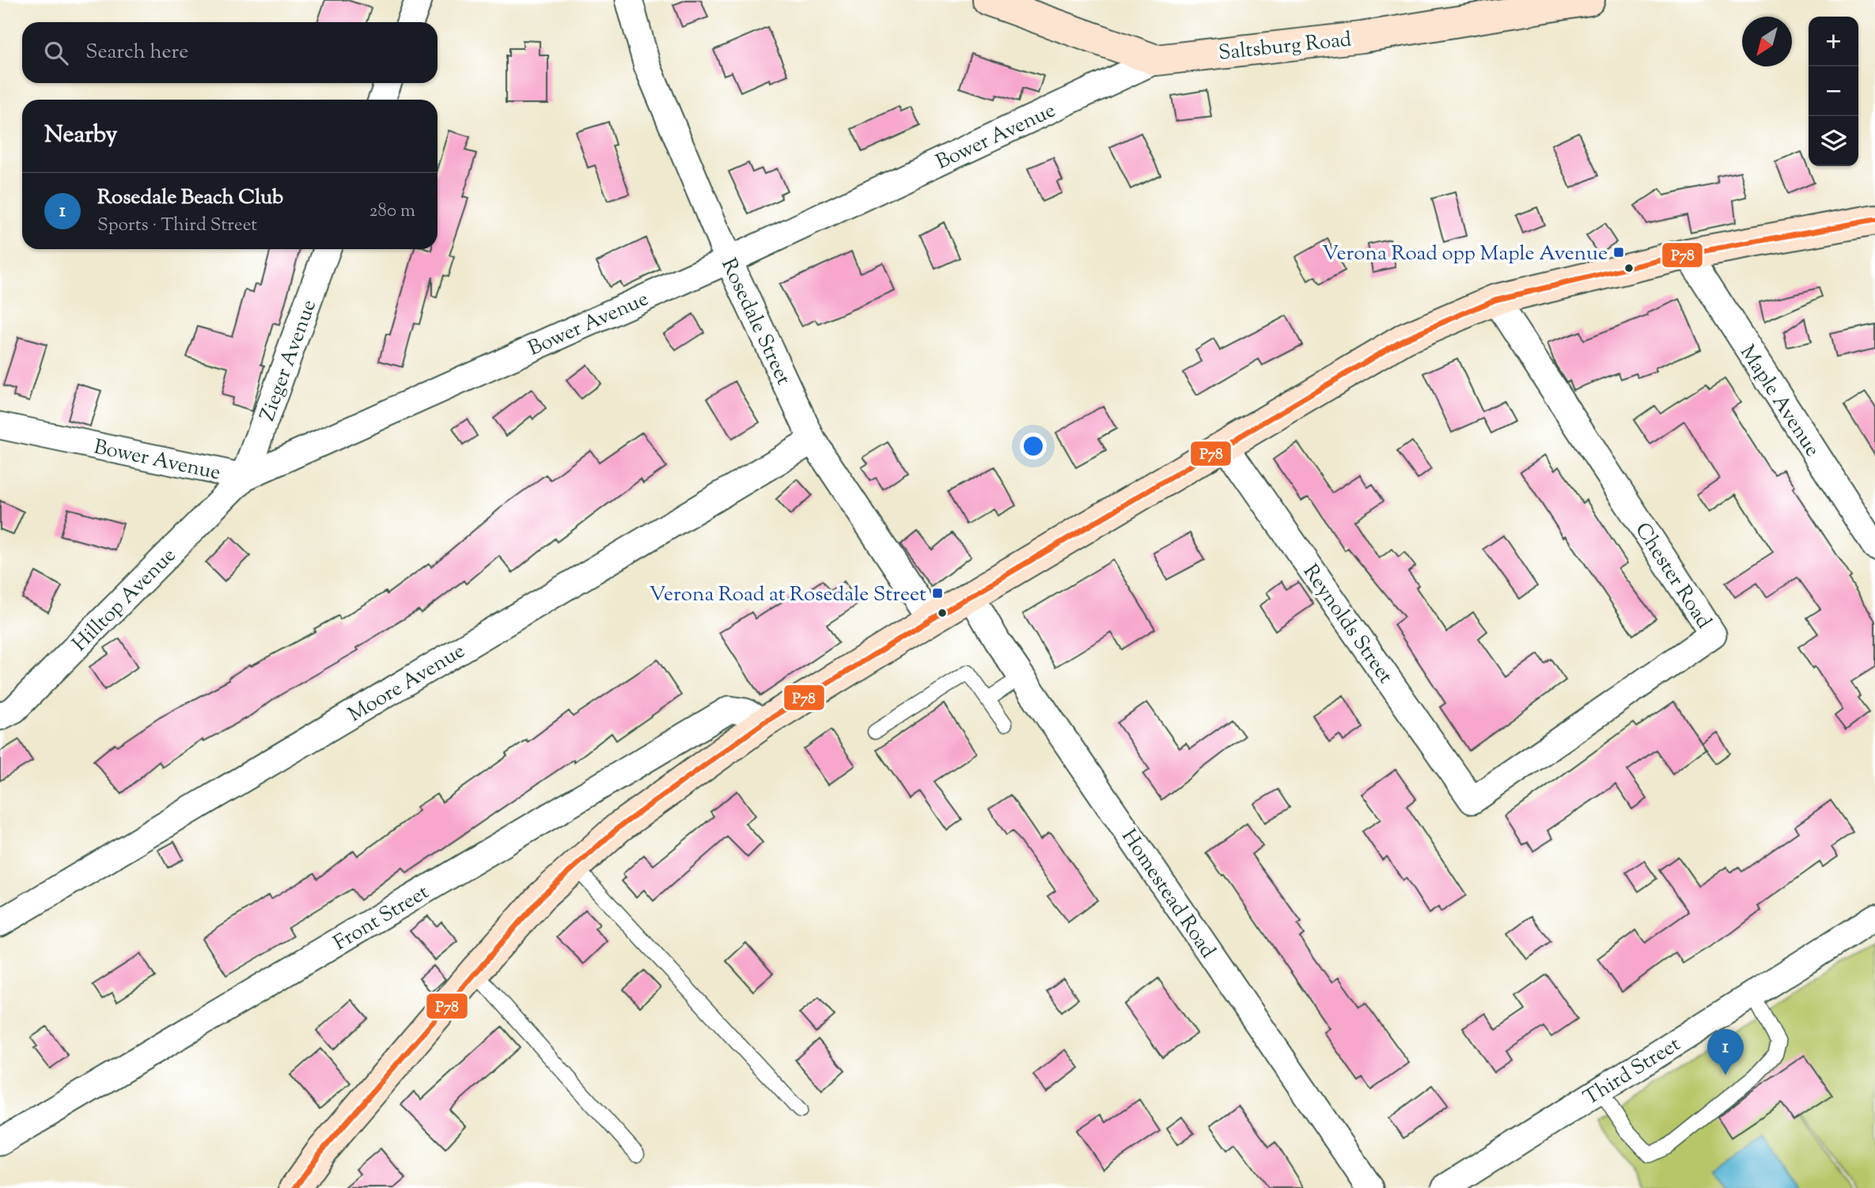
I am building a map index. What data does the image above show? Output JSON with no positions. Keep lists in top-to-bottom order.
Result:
{
  "streets": {
    "street": [
      "Saltsburg Road",
      "Bower Avenue",
      "Rosedale Street",
      "Zieger Avenue",
      "Maple Avenue",
      "Chester Road",
      "Hilltop Avenue",
      "Reynolds Street",
      "Moore Avenue",
      "Homestead Road",
      "Front Street",
      "Third Street"
    ]
  },
  "crossings": [
    ["Saltsburg Road", "Bower Avenue"],
    ["Bower Avenue", "Rosedale Street"],
    ["Bower Avenue", "Zieger Avenue"],
    ["Bower Avenue", "Hilltop Avenue"],
    ["Rosedale Street", "Moore Avenue"],
    ["Zieger Avenue", "Hilltop Avenue"],
    ["Chester Road", "Reynolds Street"]
  ],
  "places": {
    "transit": ["Verona Road opp Maple Avenue", "Verona Road at Rosedale Street"]
  },
  "lines": ["transit line P78"],
  "north": "bottom left",
  "page": {
    "map_buttons": ["+", "−"],
    "search": "Search here",
    "heading": "Nearby",
    "list": [
      {
        "mark": "1",
        "name": "Rosedale Beach Club",
        "note": "Sports · Third Street",
        "value": "280 m"
      }
    ],
    "pins": "1"
  }
}
